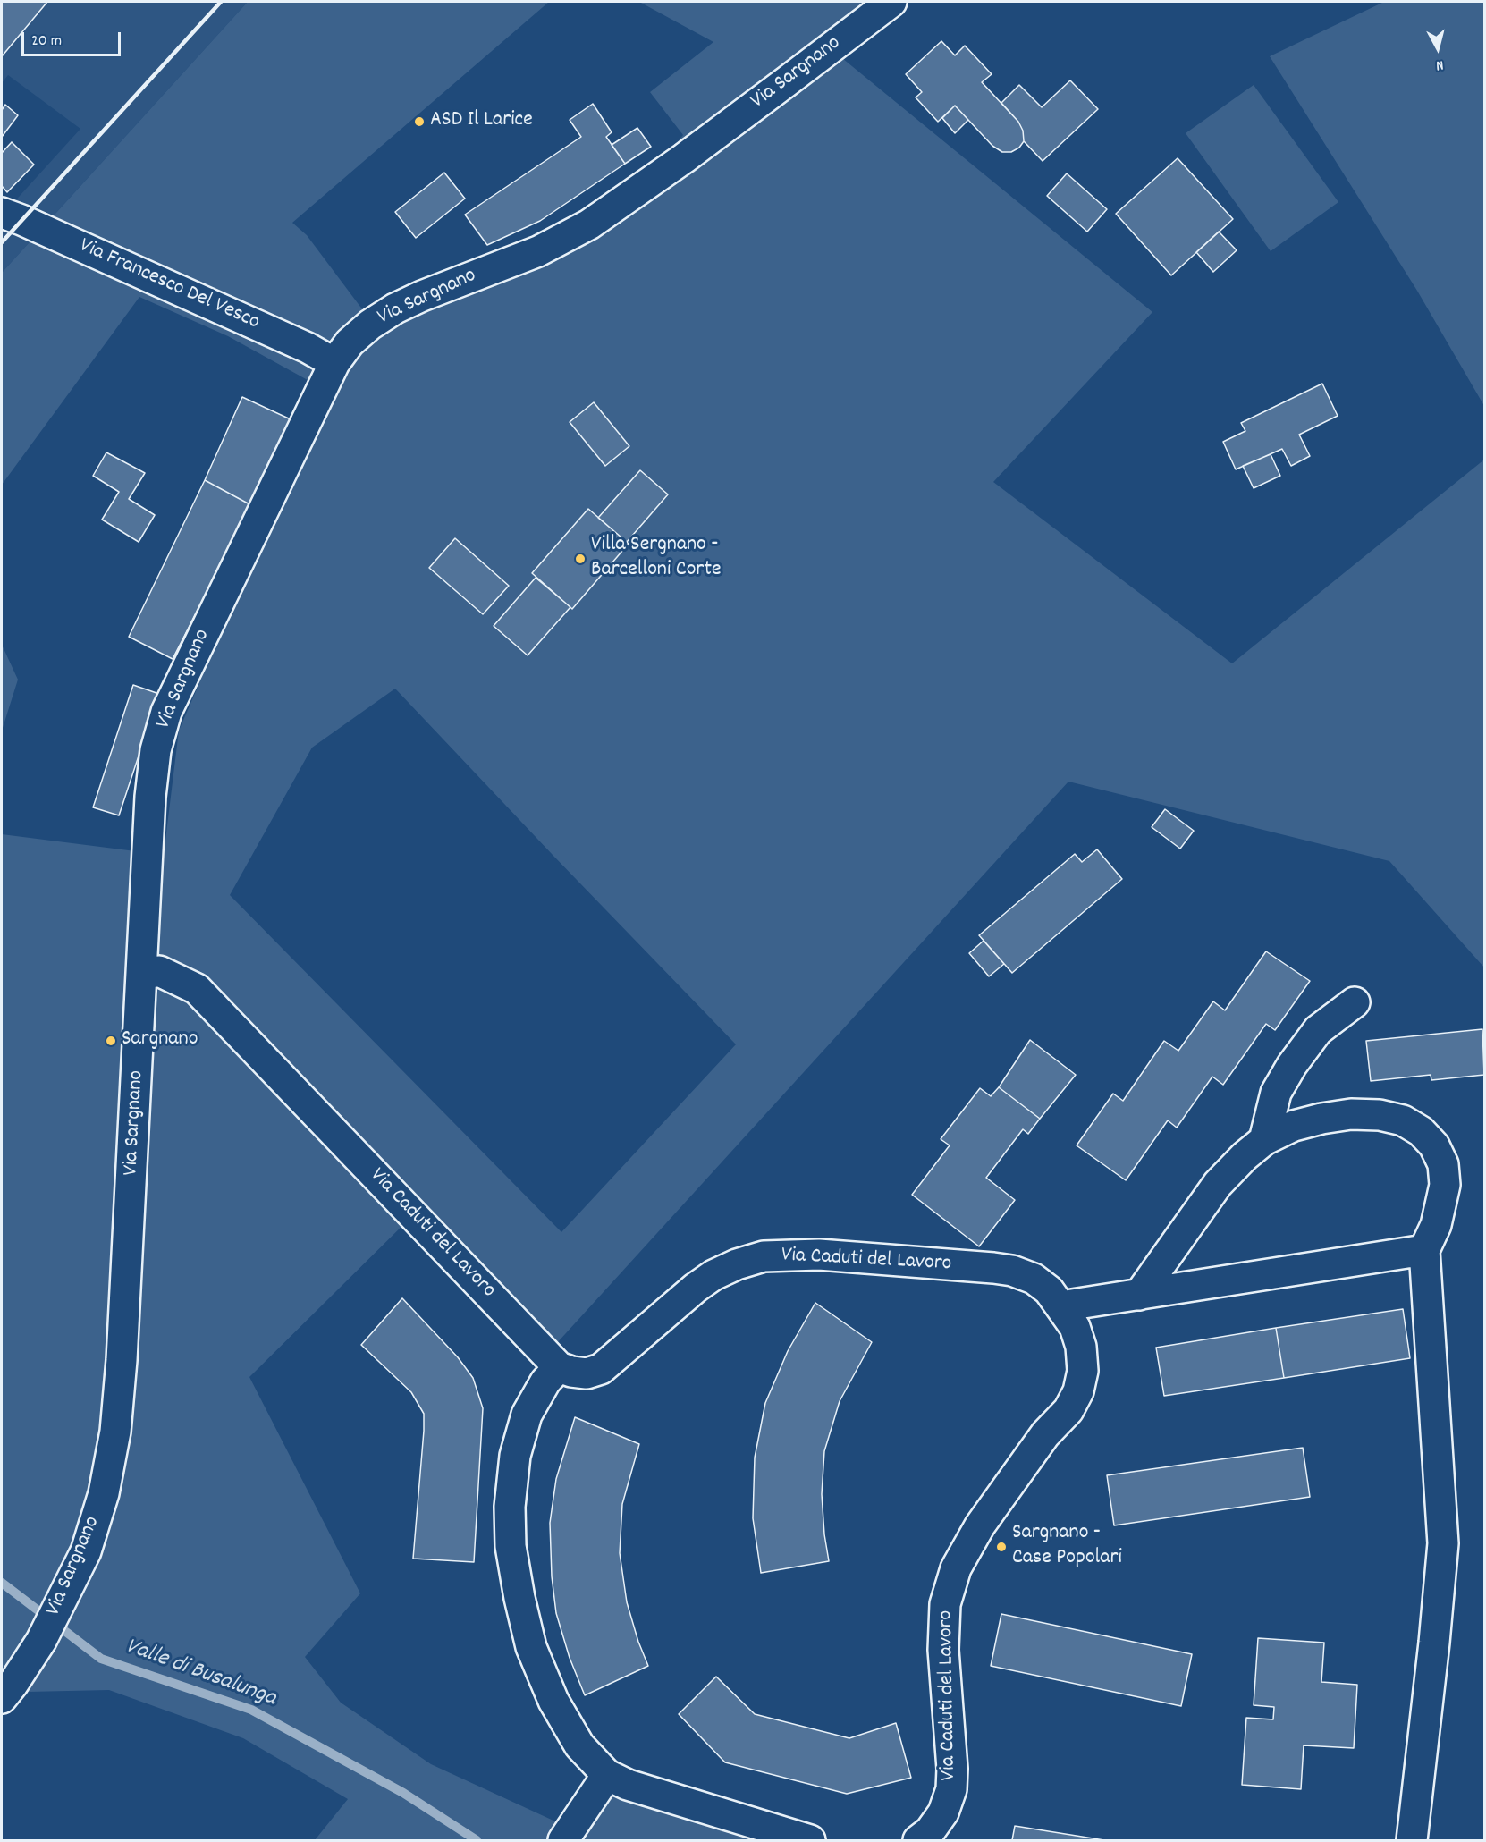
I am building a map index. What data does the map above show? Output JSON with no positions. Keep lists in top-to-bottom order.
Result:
{
  "streets": {
    "street": ["Via Sargnano", "Via Francesco Del Vesco", "Via Caduti del Lavoro"]
  },
  "crossings": [
    ["Via Sargnano", "Via Francesco Del Vesco"],
    ["Via Sargnano", "Via Caduti del Lavoro"]
  ],
  "water": ["Valle di Busalunga"],
  "places": [
    "ASD Il Larice",
    "Villa Sergnano - Barcelloni Corte",
    "Sargnano",
    "Sargnano - Case Popolari"
  ],
  "scale_bar": "20 m",
  "north": "bottom"
}
